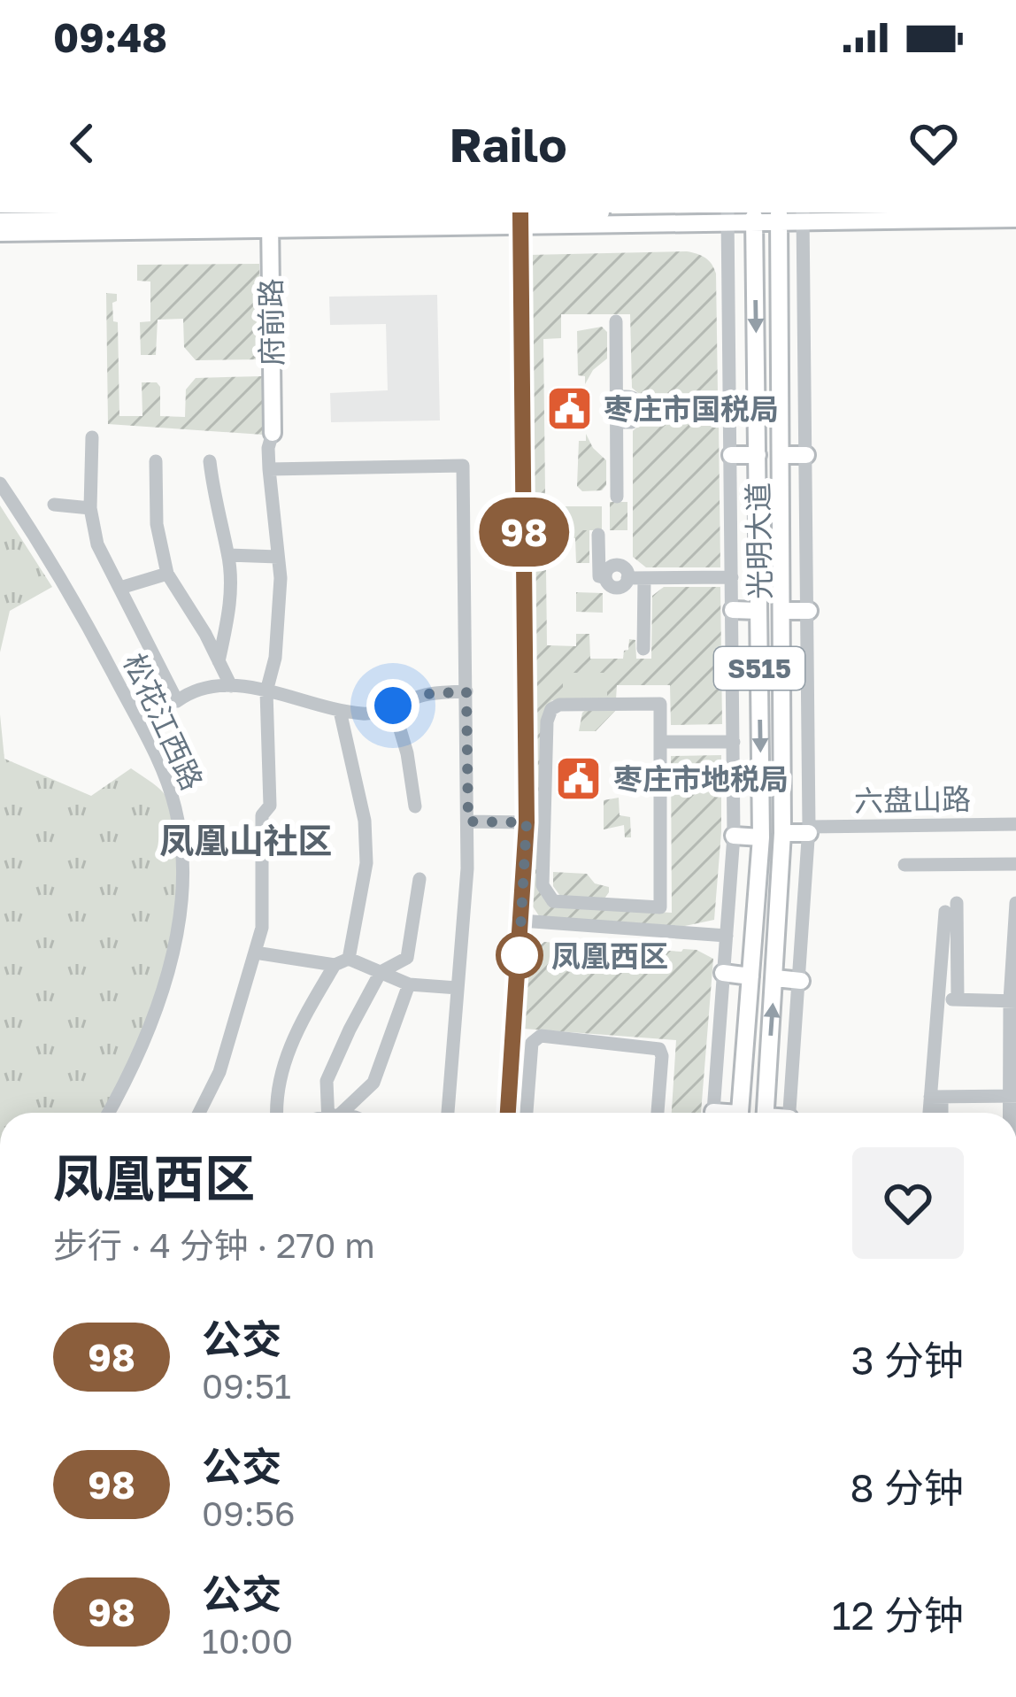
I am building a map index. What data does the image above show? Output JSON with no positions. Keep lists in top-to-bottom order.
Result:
{
  "streets": {
    "main road": ["府前路", "光明大道", "S515"],
    "street": ["松花江西路", "六盘山路"]
  },
  "crossings": [
    ["光明大道", "六盘山路"]
  ],
  "districts": ["凤凰山社区"],
  "places": {
    "public building": ["枣庄市国税局", "枣庄市地税局"],
    "other": ["凤凰西区"]
  },
  "lines": ["bus line 98"],
  "page": {
    "status": "09:48",
    "header": "Railo",
    "on_map": "98",
    "heading": ["凤凰西区", "步行 · 4 分钟 · 270 m"],
    "list": [
      {
        "mark": "98",
        "name": "公交",
        "note": "09:51",
        "value": "3 分钟"
      },
      {
        "mark": "98",
        "name": "公交",
        "note": "09:56",
        "value": "8 分钟"
      },
      {
        "mark": "98",
        "name": "公交",
        "note": "10:00",
        "value": "12 分钟"
      }
    ]
  }
}
